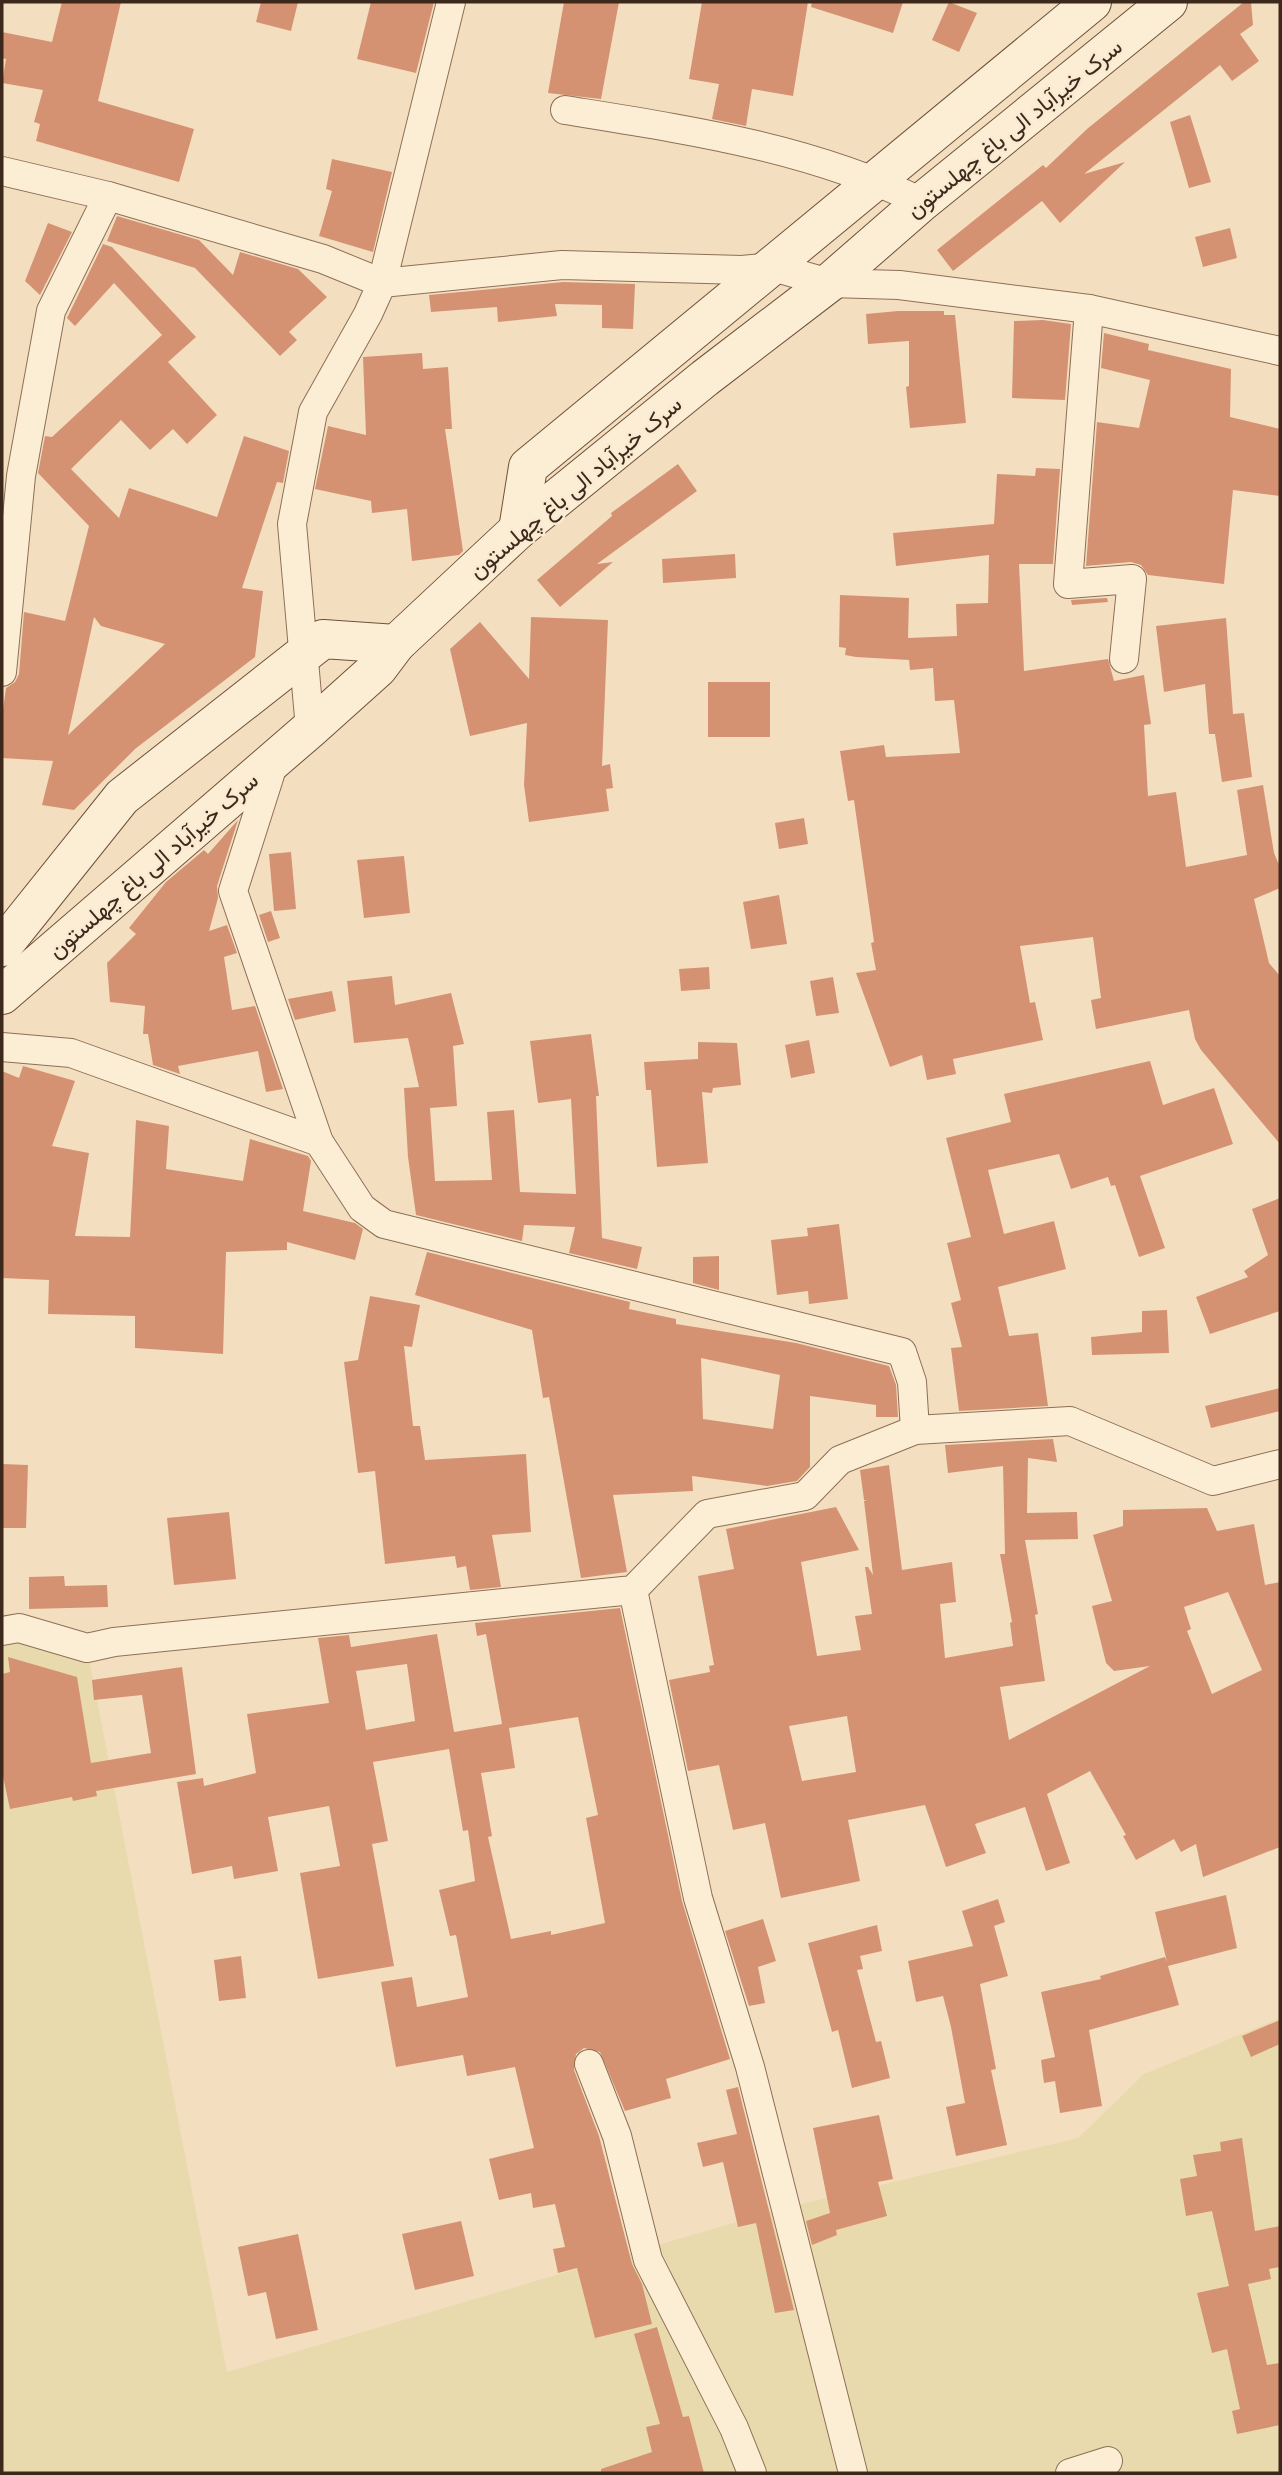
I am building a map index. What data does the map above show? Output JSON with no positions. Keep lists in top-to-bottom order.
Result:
{
  "streets": {
    "main road": ["سرک خیرآباد الی باغ چهلستون"]
  }
}
